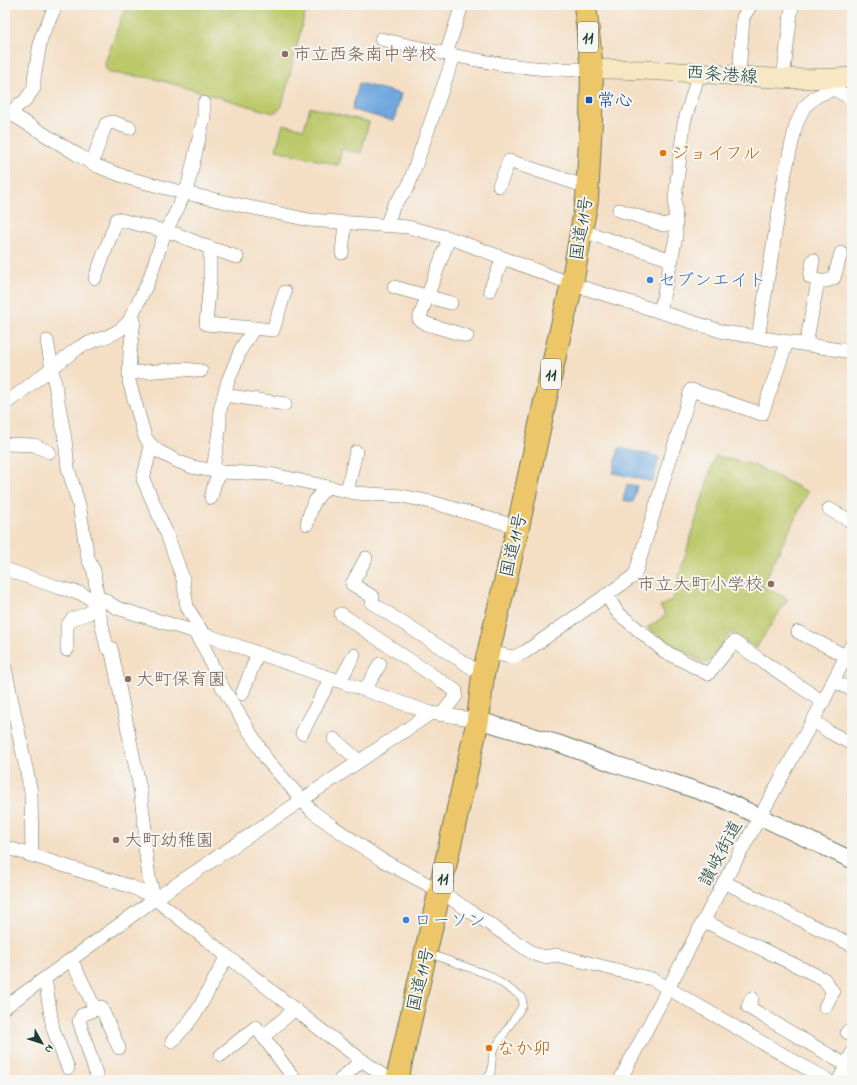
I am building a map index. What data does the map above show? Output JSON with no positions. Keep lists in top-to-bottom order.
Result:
{
  "streets": {
    "highway": ["11", "国道11号"],
    "main road": ["西条港線"],
    "street": ["讃岐街道"]
  },
  "crossings": [
    ["西条港線", "国道11号"]
  ],
  "places": {
    "other": [
      "市立西条南中学校",
      "ジョイフル",
      "セブンエイト",
      "市立大町小学校",
      "大町保育園",
      "大町幼稚園",
      "ローソン",
      "なか卯"
    ],
    "transit": ["常心"]
  },
  "north": "bottom right"
}
